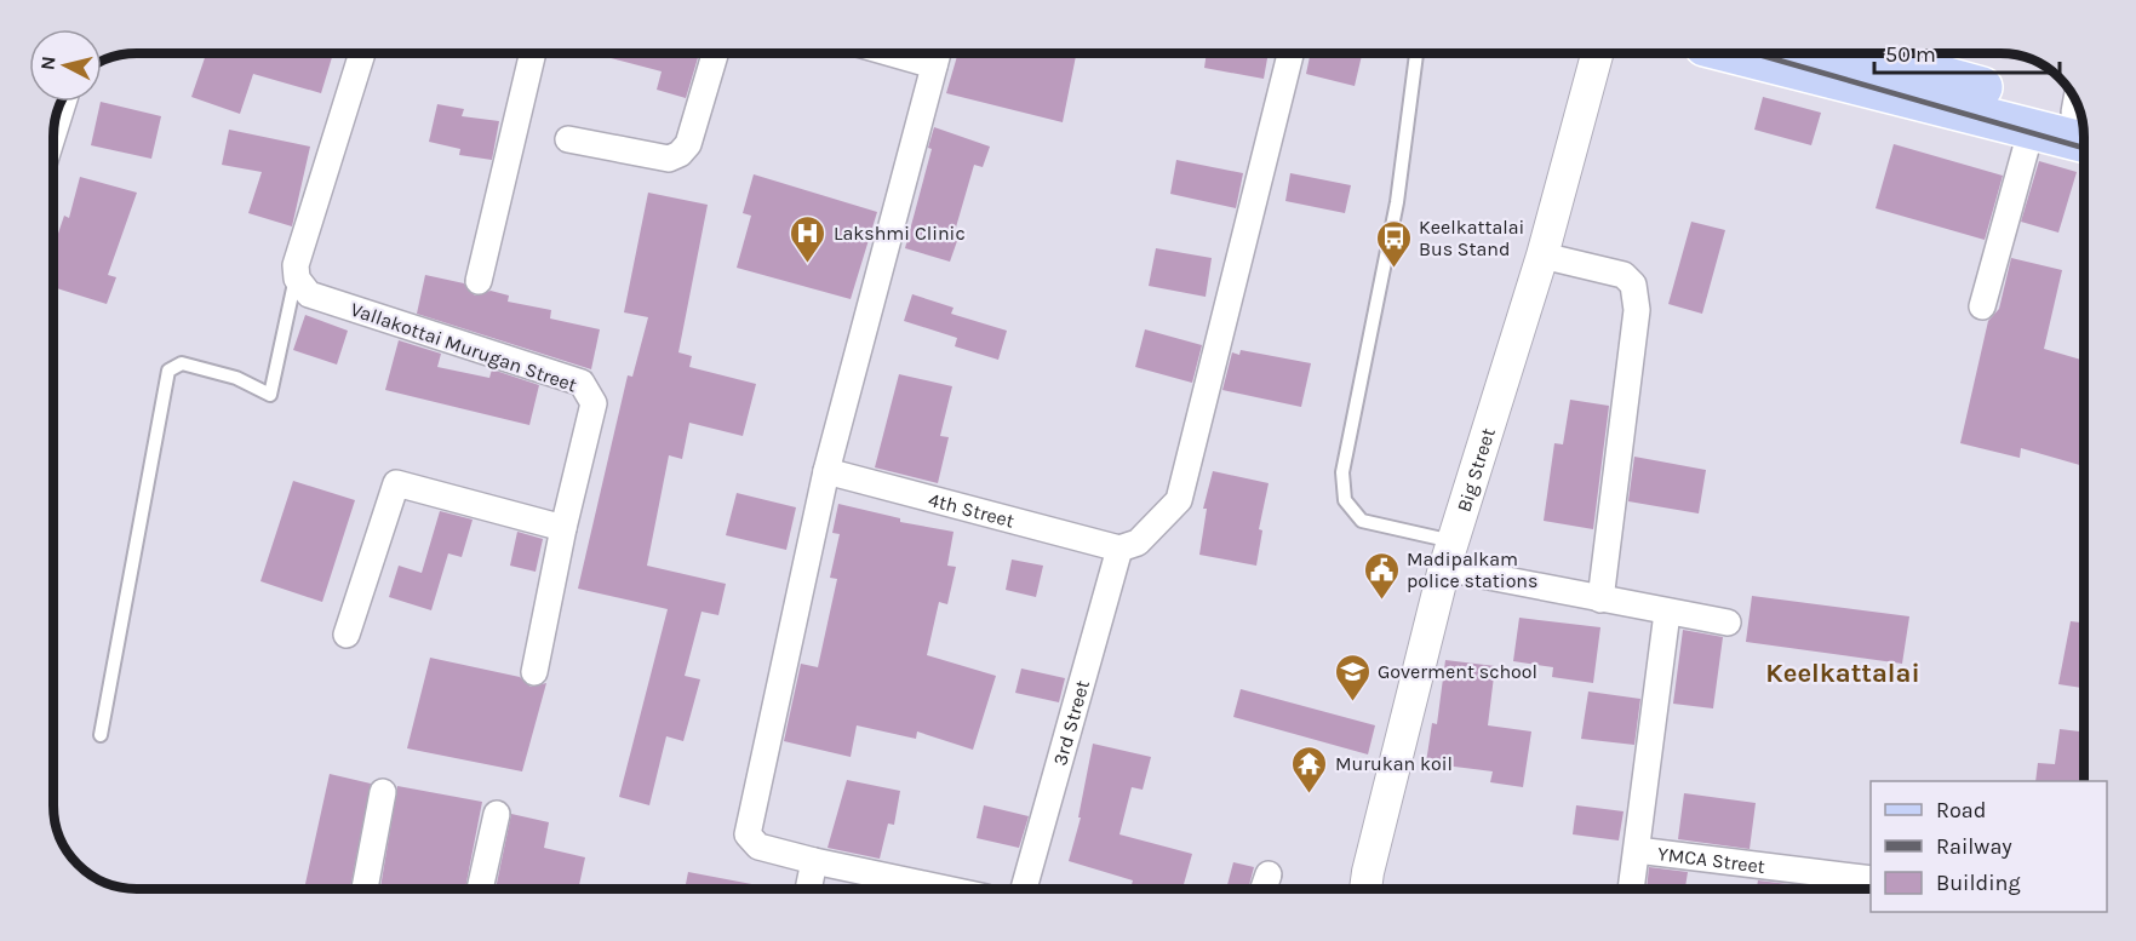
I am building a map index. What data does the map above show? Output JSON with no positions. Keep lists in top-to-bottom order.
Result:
{
  "streets": {
    "street": [
      "Vallakottai Murugan Street",
      "Big Street",
      "4th Street",
      "3rd Street",
      "YMCA Street"
    ]
  },
  "crossings": [
    ["4th Street", "3rd Street"]
  ],
  "districts": ["Keelkattalai"],
  "places": {
    "hospital": ["Lakshmi Clinic"],
    "bus stop": ["Keelkattalai Bus Stand"],
    "public building": ["Madipalkam police stations"],
    "school or university": ["Goverment school"],
    "temple": ["Murukan koil"]
  },
  "legend": ["Road", "Railway", "Building"],
  "scale_bar": "50 m",
  "north": "left"
}
